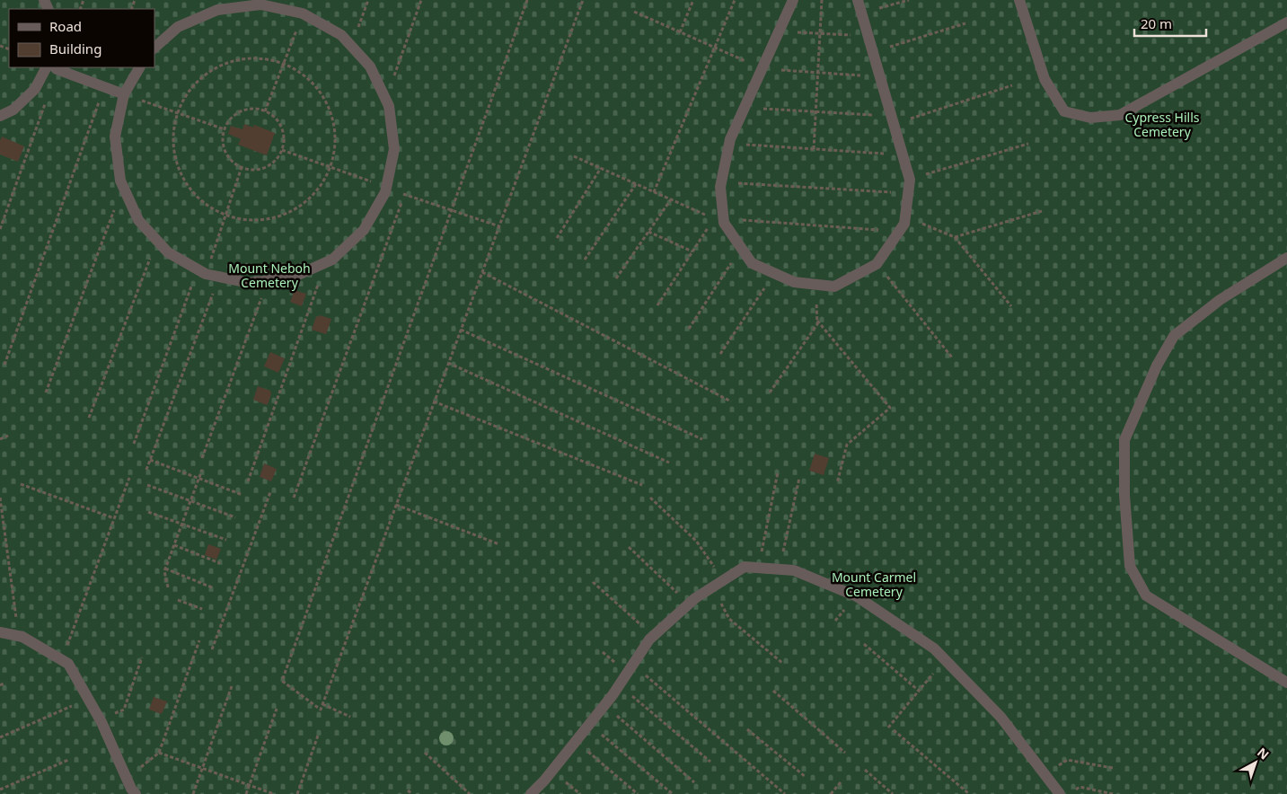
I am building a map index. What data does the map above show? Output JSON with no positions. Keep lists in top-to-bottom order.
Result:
{
  "parks": ["Cypress Hills Cemetery", "Mount Neboh Cemetery", "Mount Carmel Cemetery"],
  "legend": ["Road", "Building"],
  "scale_bar": "20 m",
  "north": "top right"
}
